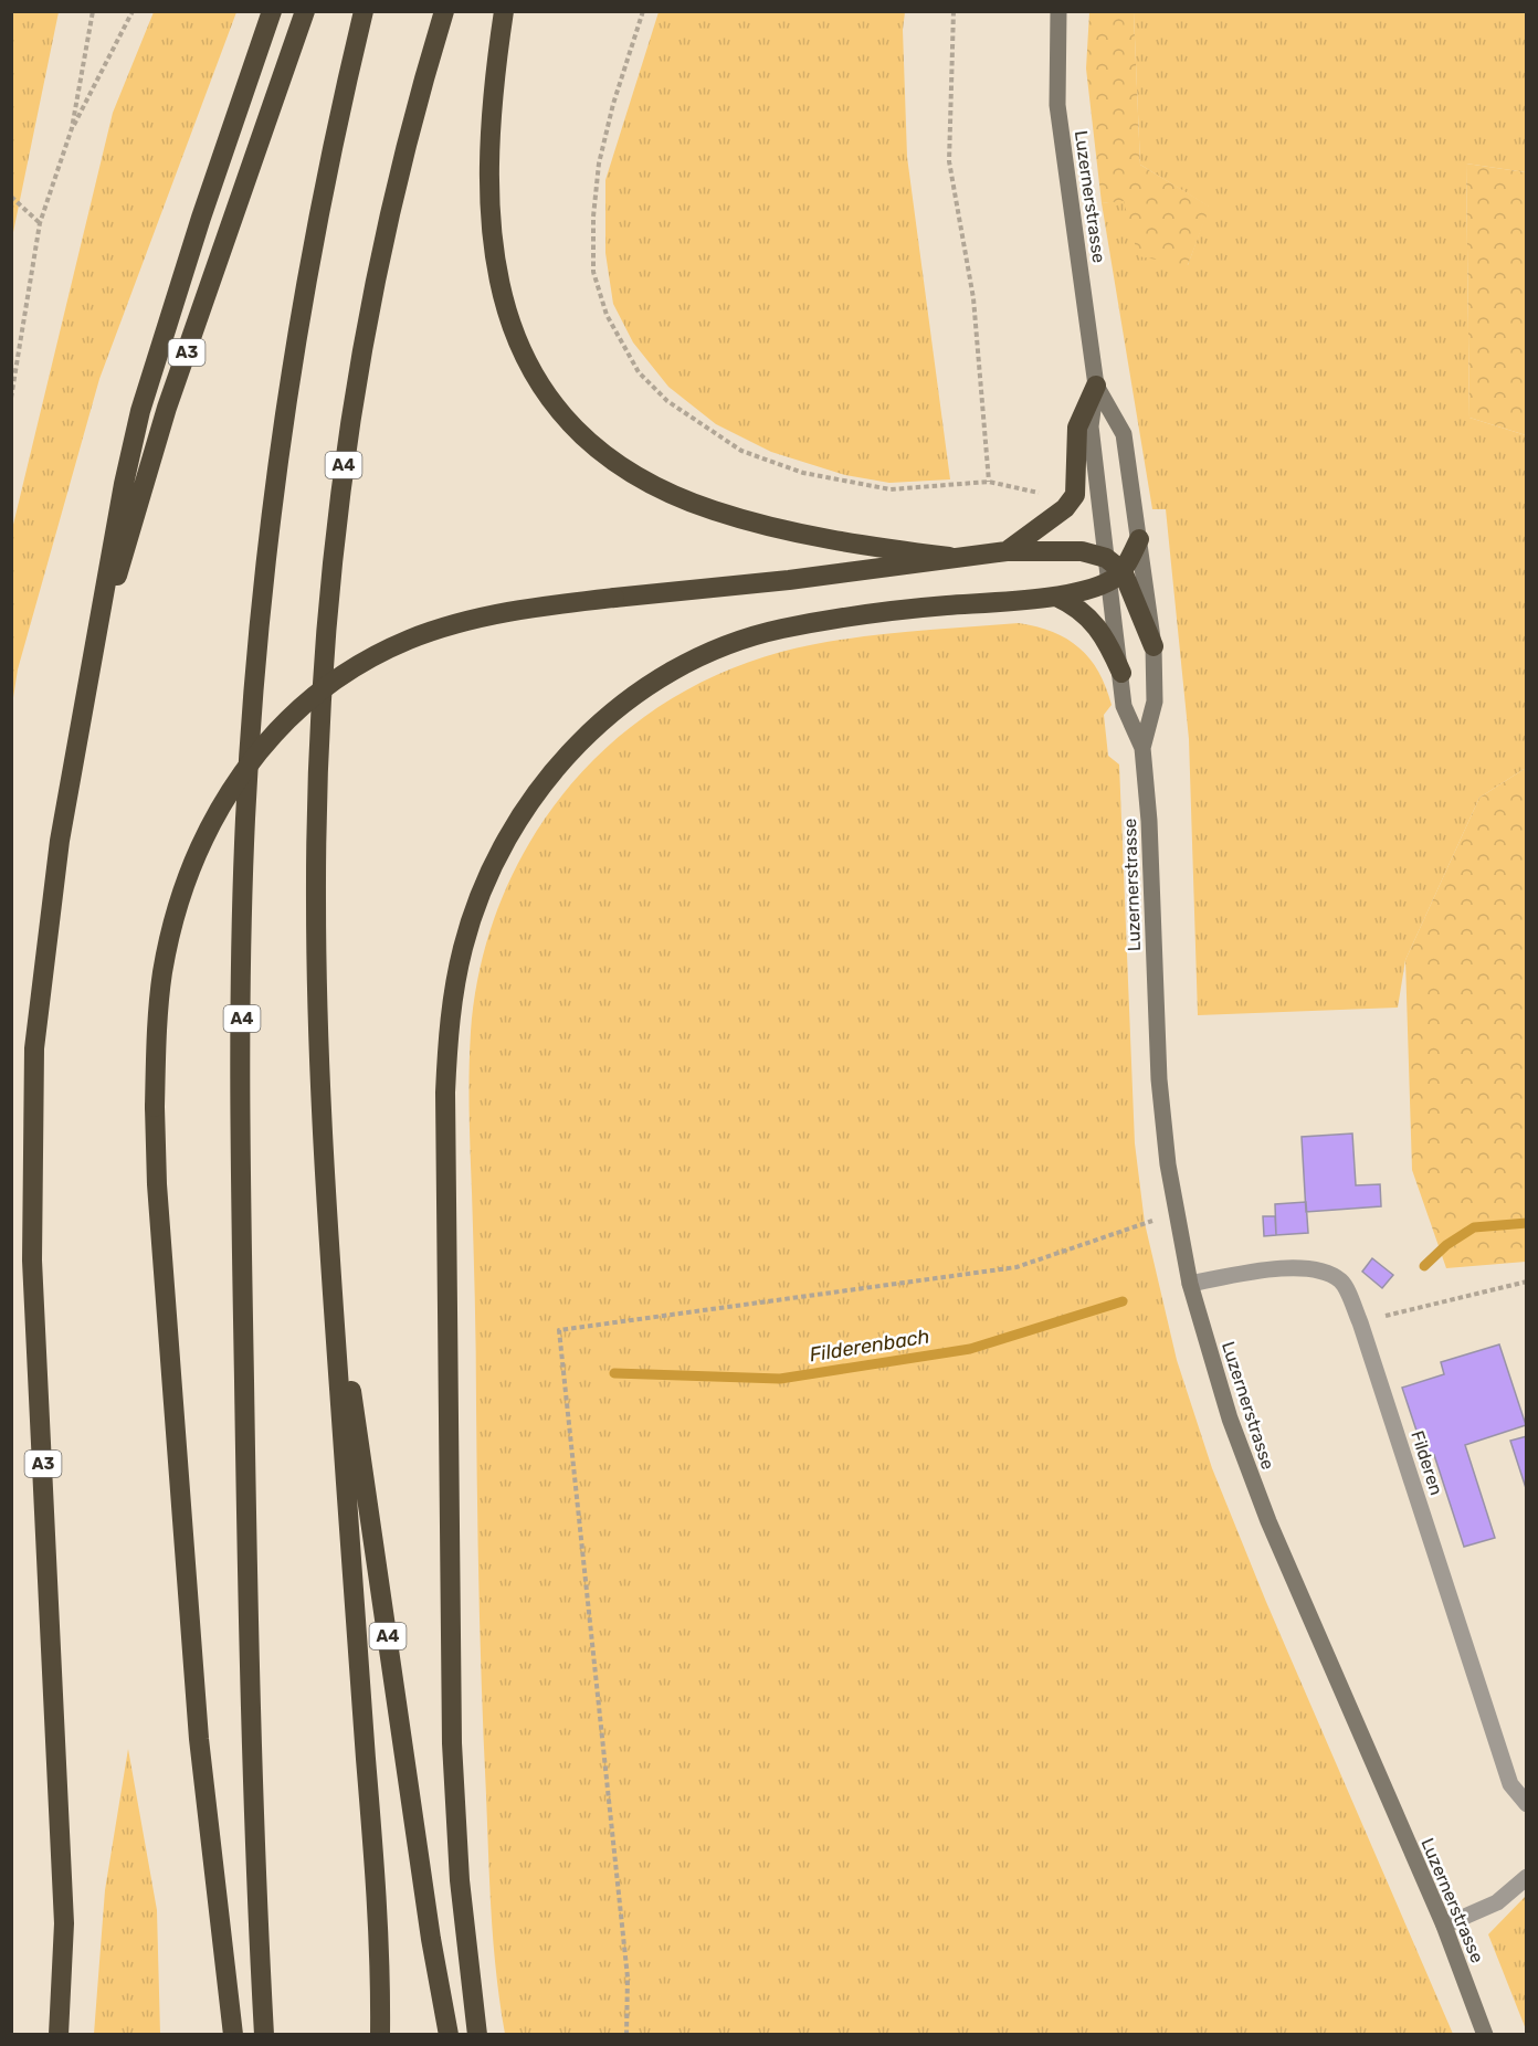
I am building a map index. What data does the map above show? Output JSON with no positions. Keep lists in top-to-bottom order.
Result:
{
  "streets": {
    "highway": ["A3", "A4"],
    "main road": ["Luzernerstrasse"],
    "street": ["Filderen"]
  },
  "crossings": [
    ["Luzernerstrasse", "Filderen"]
  ],
  "water": ["Filderenbach"]
}
